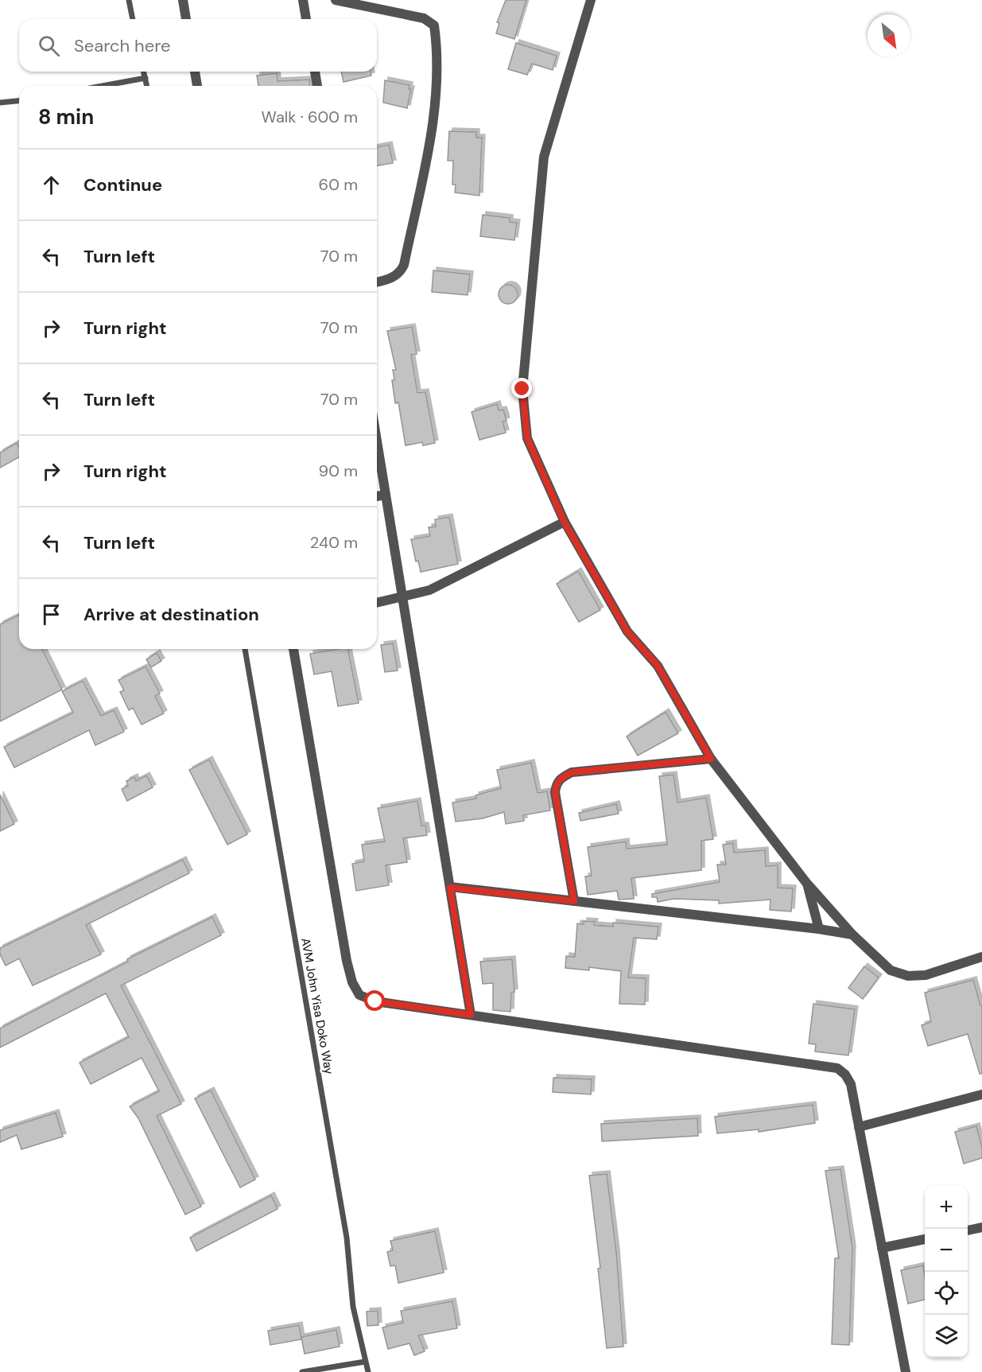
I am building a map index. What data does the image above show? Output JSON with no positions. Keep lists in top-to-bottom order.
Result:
{
  "streets": {
    "lane": ["AVM John Yisa Doko Way"]
  },
  "north": "bottom right",
  "page": {
    "search": "Search here",
    "heading": ["8 min", "Walk · 600 m"],
    "list": [
      ["Continue", "60 m"],
      ["Turn left", "70 m"],
      ["Turn right", "70 m"],
      ["Turn left", "70 m"],
      ["Turn right", "90 m"],
      ["Turn left", "240 m"],
      "Arrive at destination"
    ],
    "map_buttons": ["+", "−"]
  }
}
